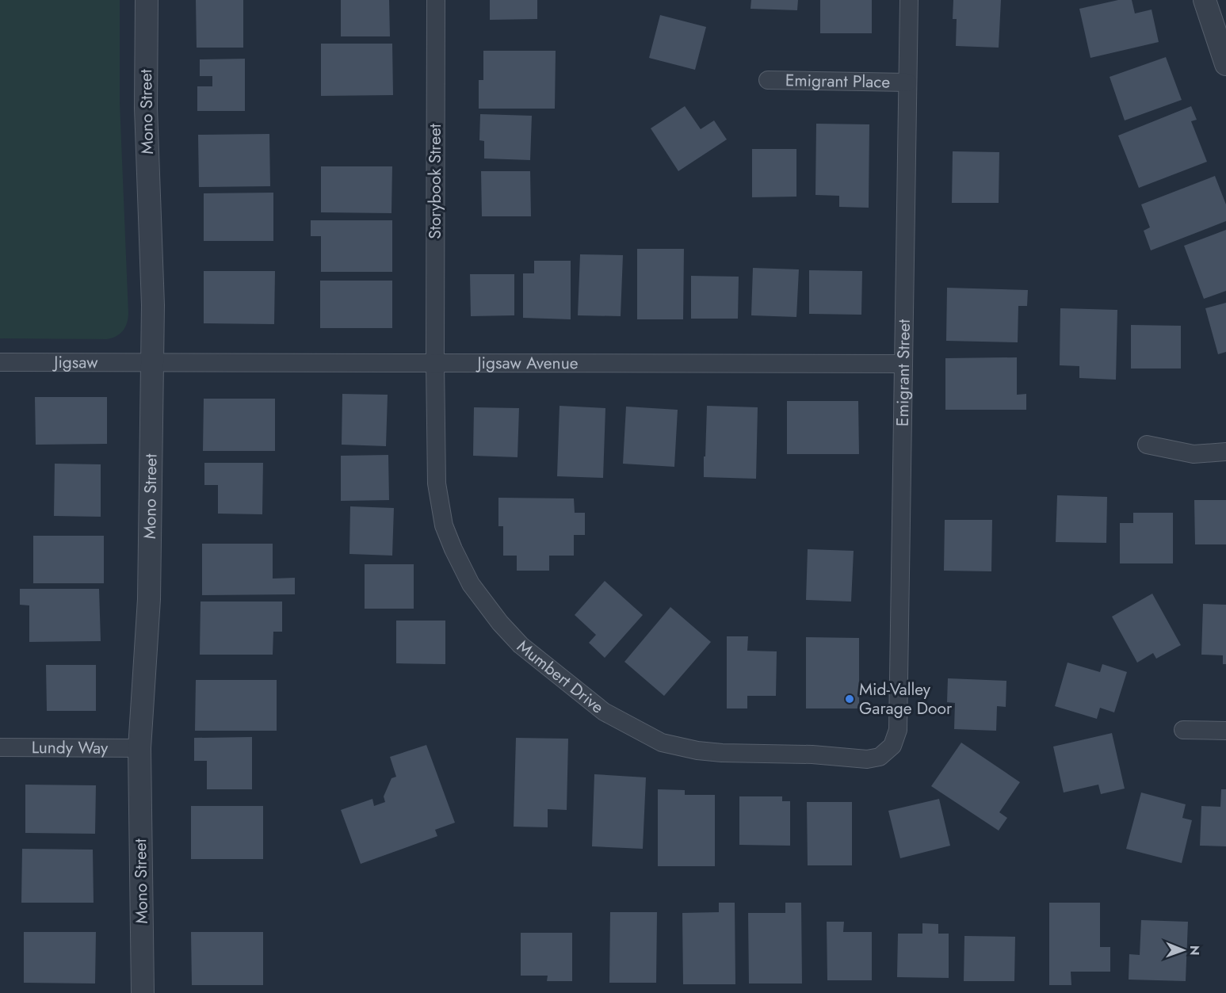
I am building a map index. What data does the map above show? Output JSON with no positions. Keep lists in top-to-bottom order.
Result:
{
  "streets": {
    "street": [
      "Emigrant Place",
      "Mono Street",
      "Storybook Street",
      "Jigsaw",
      "Jigsaw Avenue",
      "Emigrant Street",
      "Mumbert Drive",
      "Lundy Way"
    ]
  },
  "crossings": [
    ["Emigrant Place", "Emigrant Street"],
    ["Mono Street", "Jigsaw"],
    ["Mono Street", "Jigsaw Avenue"],
    ["Mono Street", "Lundy Way"],
    ["Storybook Street", "Jigsaw Avenue"],
    ["Storybook Street", "Mumbert Drive"],
    ["Jigsaw", "Jigsaw Avenue"],
    ["Jigsaw Avenue", "Emigrant Street"],
    ["Jigsaw Avenue", "Mumbert Drive"],
    ["Emigrant Street", "Mumbert Drive"]
  ],
  "places": ["Mid-Valley Garage Door"],
  "north": "right"
}
